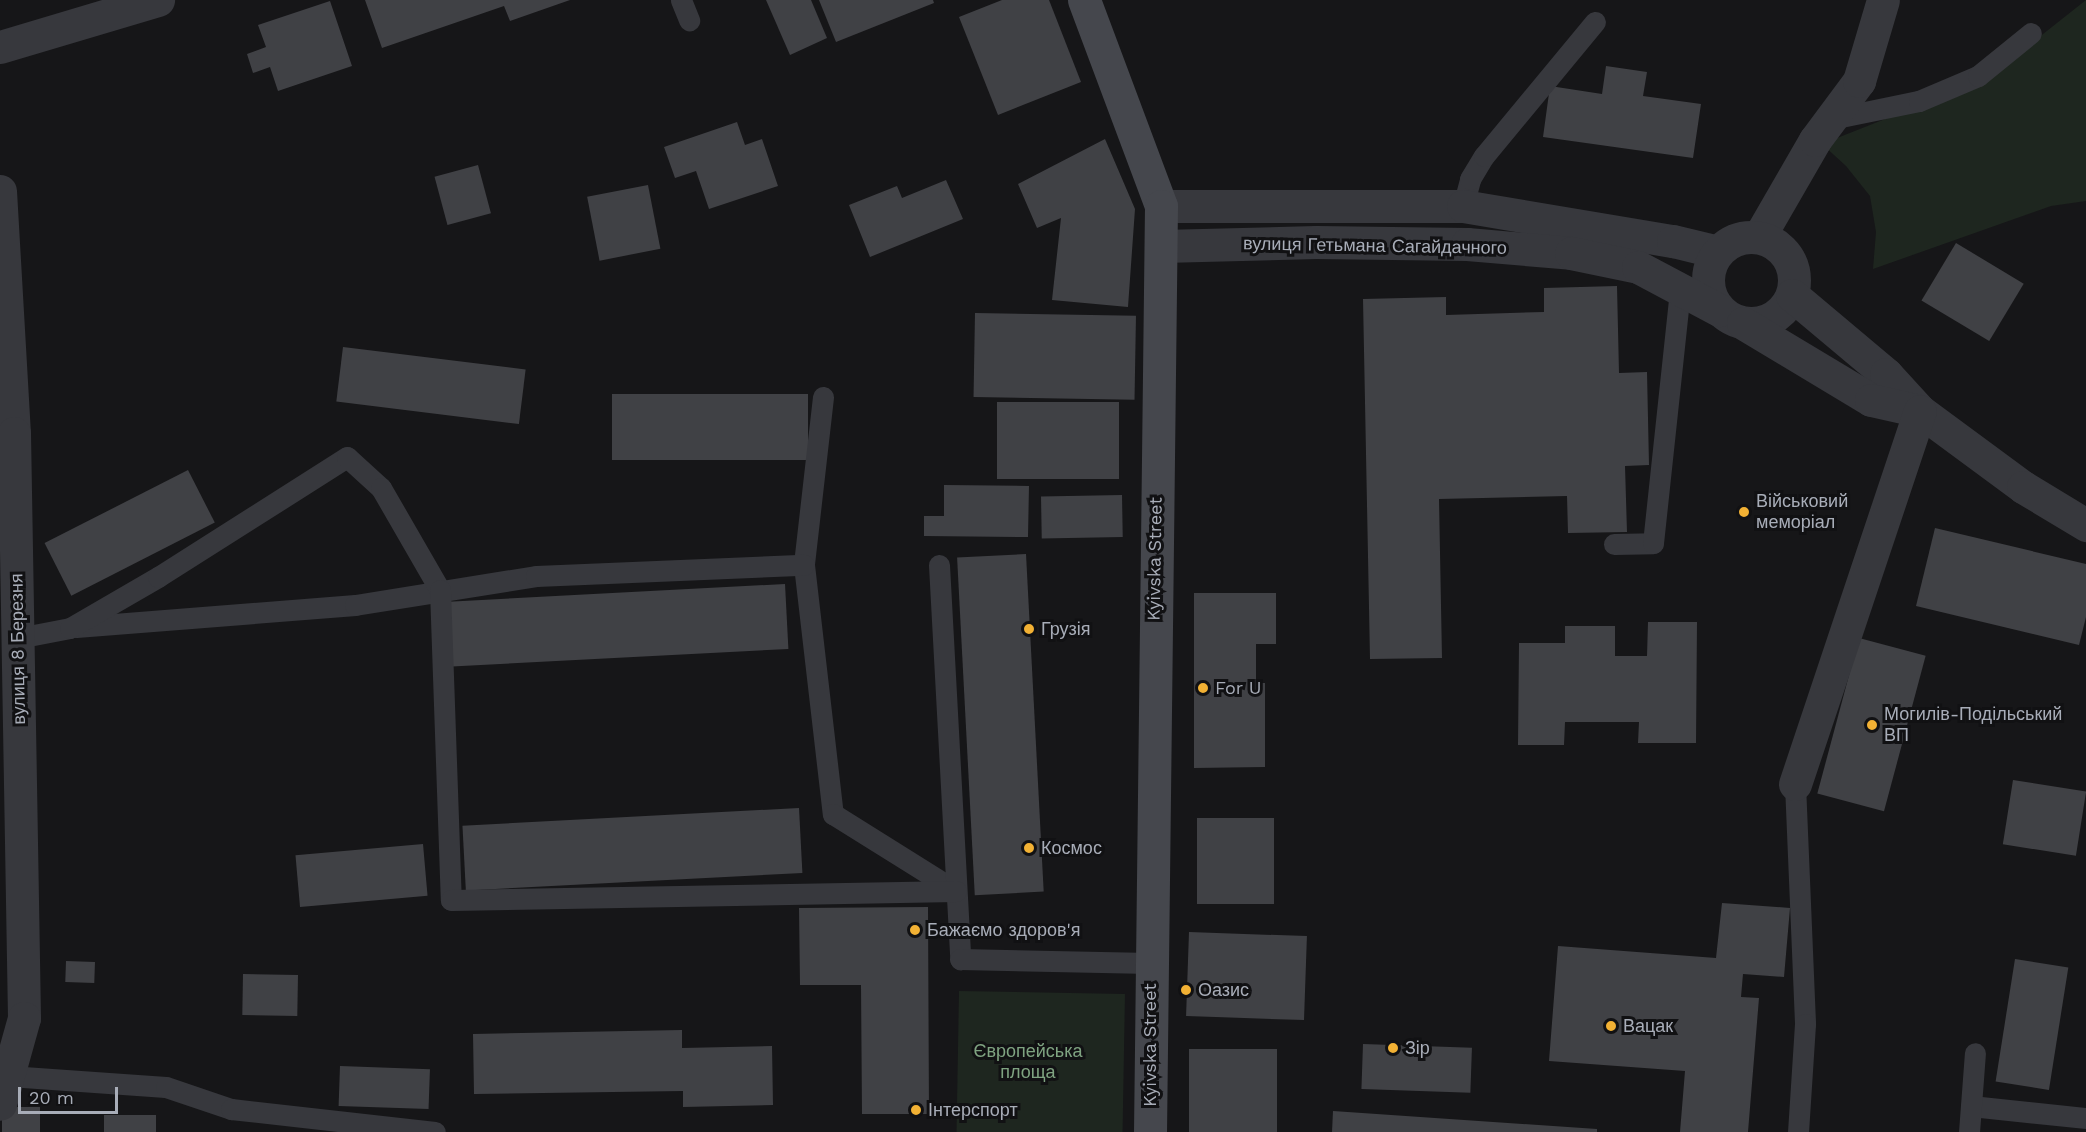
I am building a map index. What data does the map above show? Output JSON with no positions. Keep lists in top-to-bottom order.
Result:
{
  "streets": {
    "main road": ["Kyivska Street"],
    "street": ["вулиця Гетьмана Сагайдачного", "вулиця 8 Березня"]
  },
  "crossings": [
    ["вулиця Гетьмана Сагайдачного", "Kyivska Street"]
  ],
  "parks": ["Європейська площа"],
  "places": [
    "Військовий меморіал",
    "Грузія",
    "For U",
    "Могилів-Подільський ВП",
    "Космос",
    "Бажаємо здоров'я",
    "Оазис",
    "Вацак",
    "Зір",
    "Інтерспорт"
  ],
  "scale_bar": "20 m"
}
